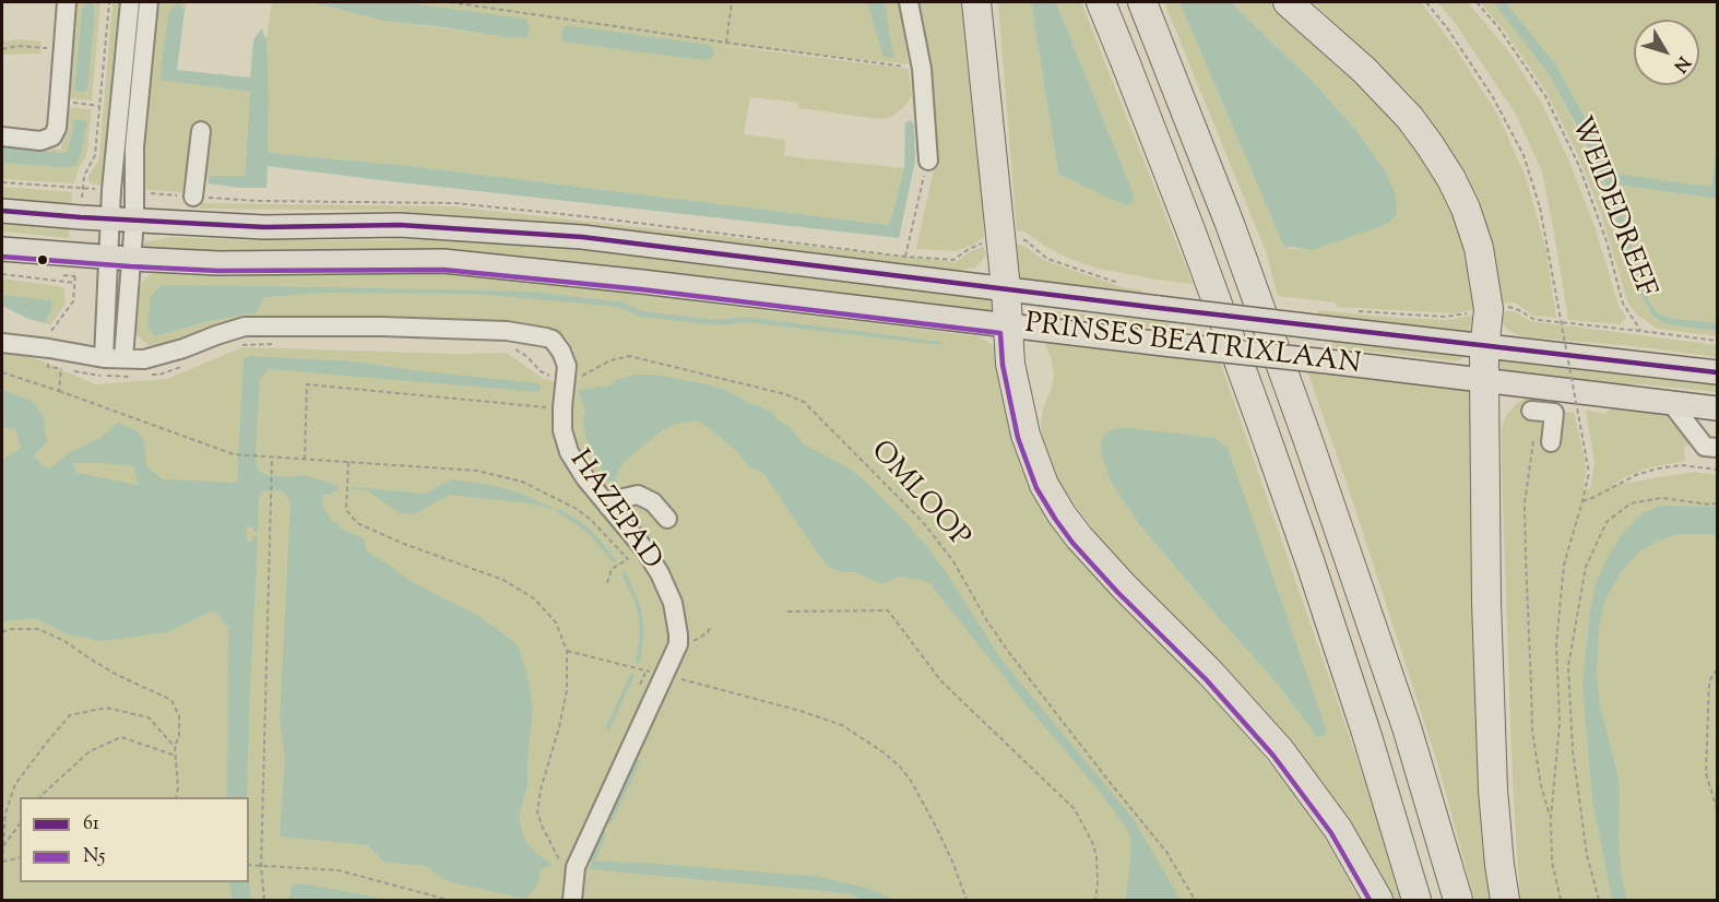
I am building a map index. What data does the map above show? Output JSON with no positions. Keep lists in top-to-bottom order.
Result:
{
  "streets": {
    "main road": ["PRINSES BEATRIXLAAN"],
    "street": ["HAZEPAD"],
    "path": ["WEIDEDREEF", "OMLOOP"]
  },
  "crossings": [
    ["OMLOOP", "HAZEPAD"]
  ],
  "lines": ["transit line 61", "transit line N5"],
  "legend": ["61", "N5"],
  "north": "bottom right"
}
